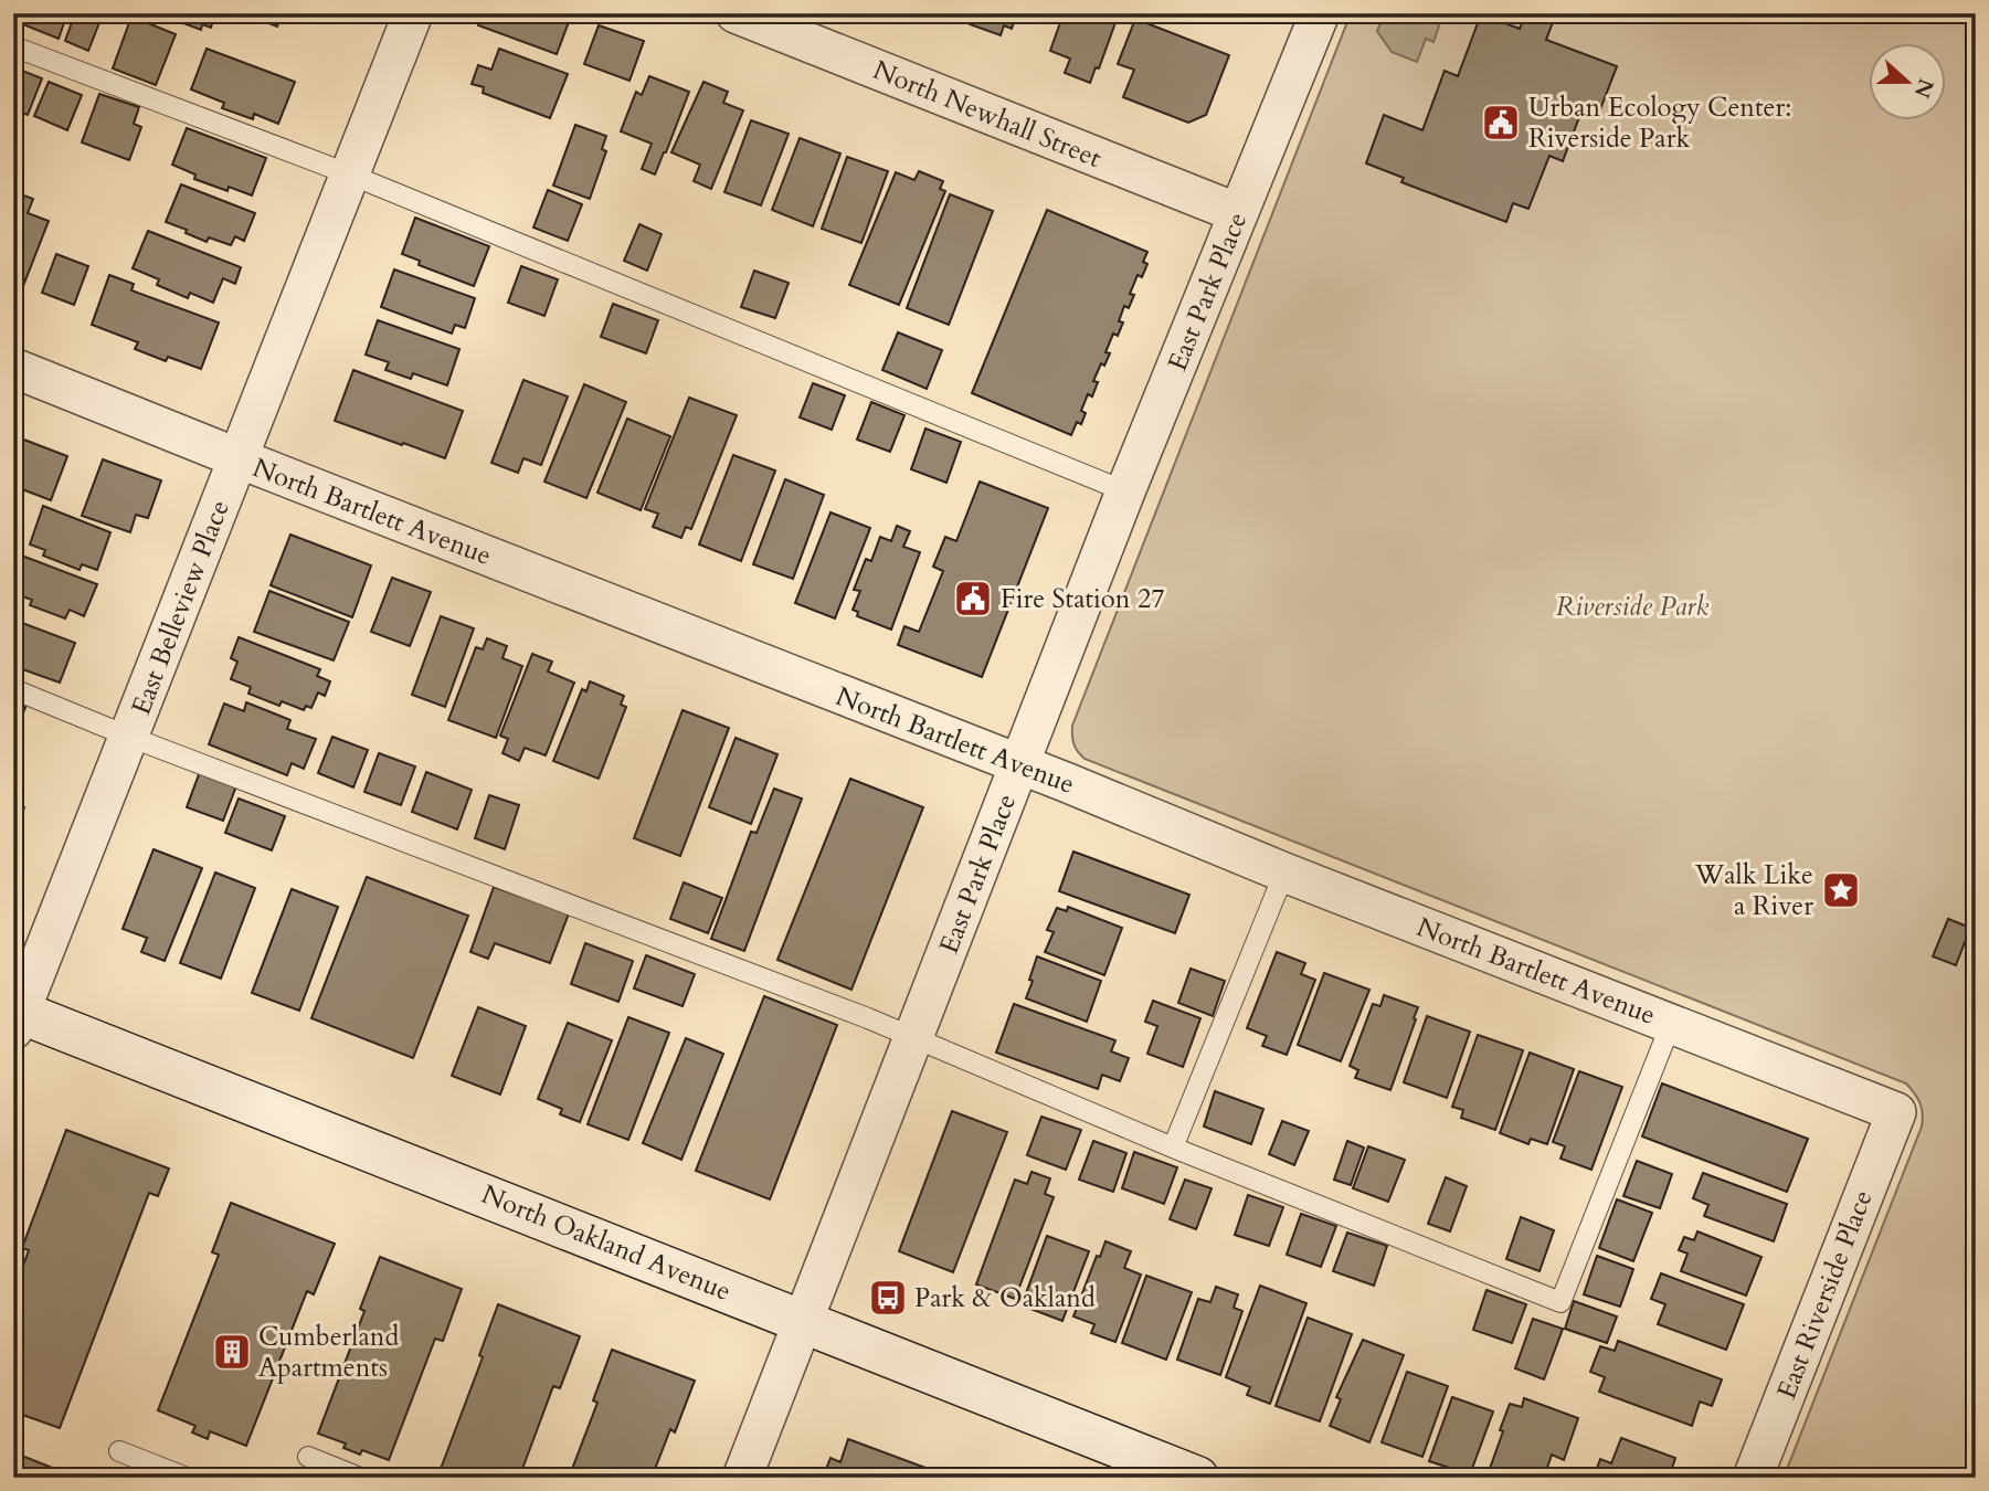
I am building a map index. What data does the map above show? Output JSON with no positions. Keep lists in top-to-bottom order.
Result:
{
  "streets": {
    "main road": ["North Oakland Avenue"],
    "street": [
      "North Newhall Street",
      "East Park Place",
      "North Bartlett Avenue",
      "East Belleview Place",
      "East Riverside Place"
    ]
  },
  "crossings": [
    ["North Newhall Street", "East Park Place"],
    ["East Park Place", "North Bartlett Avenue"],
    ["East Park Place", "North Oakland Avenue"],
    ["North Bartlett Avenue", "East Belleview Place"],
    ["North Bartlett Avenue", "East Riverside Place"],
    ["East Belleview Place", "North Oakland Avenue"]
  ],
  "parks": ["Riverside Park"],
  "places": {
    "public building": ["Urban Ecology Center: Riverside Park", "Fire Station 27"],
    "place": ["Walk Like a River"],
    "bus stop": ["Park & Oakland"],
    "building": ["Cumberland Apartments"]
  },
  "north": "right"
}
